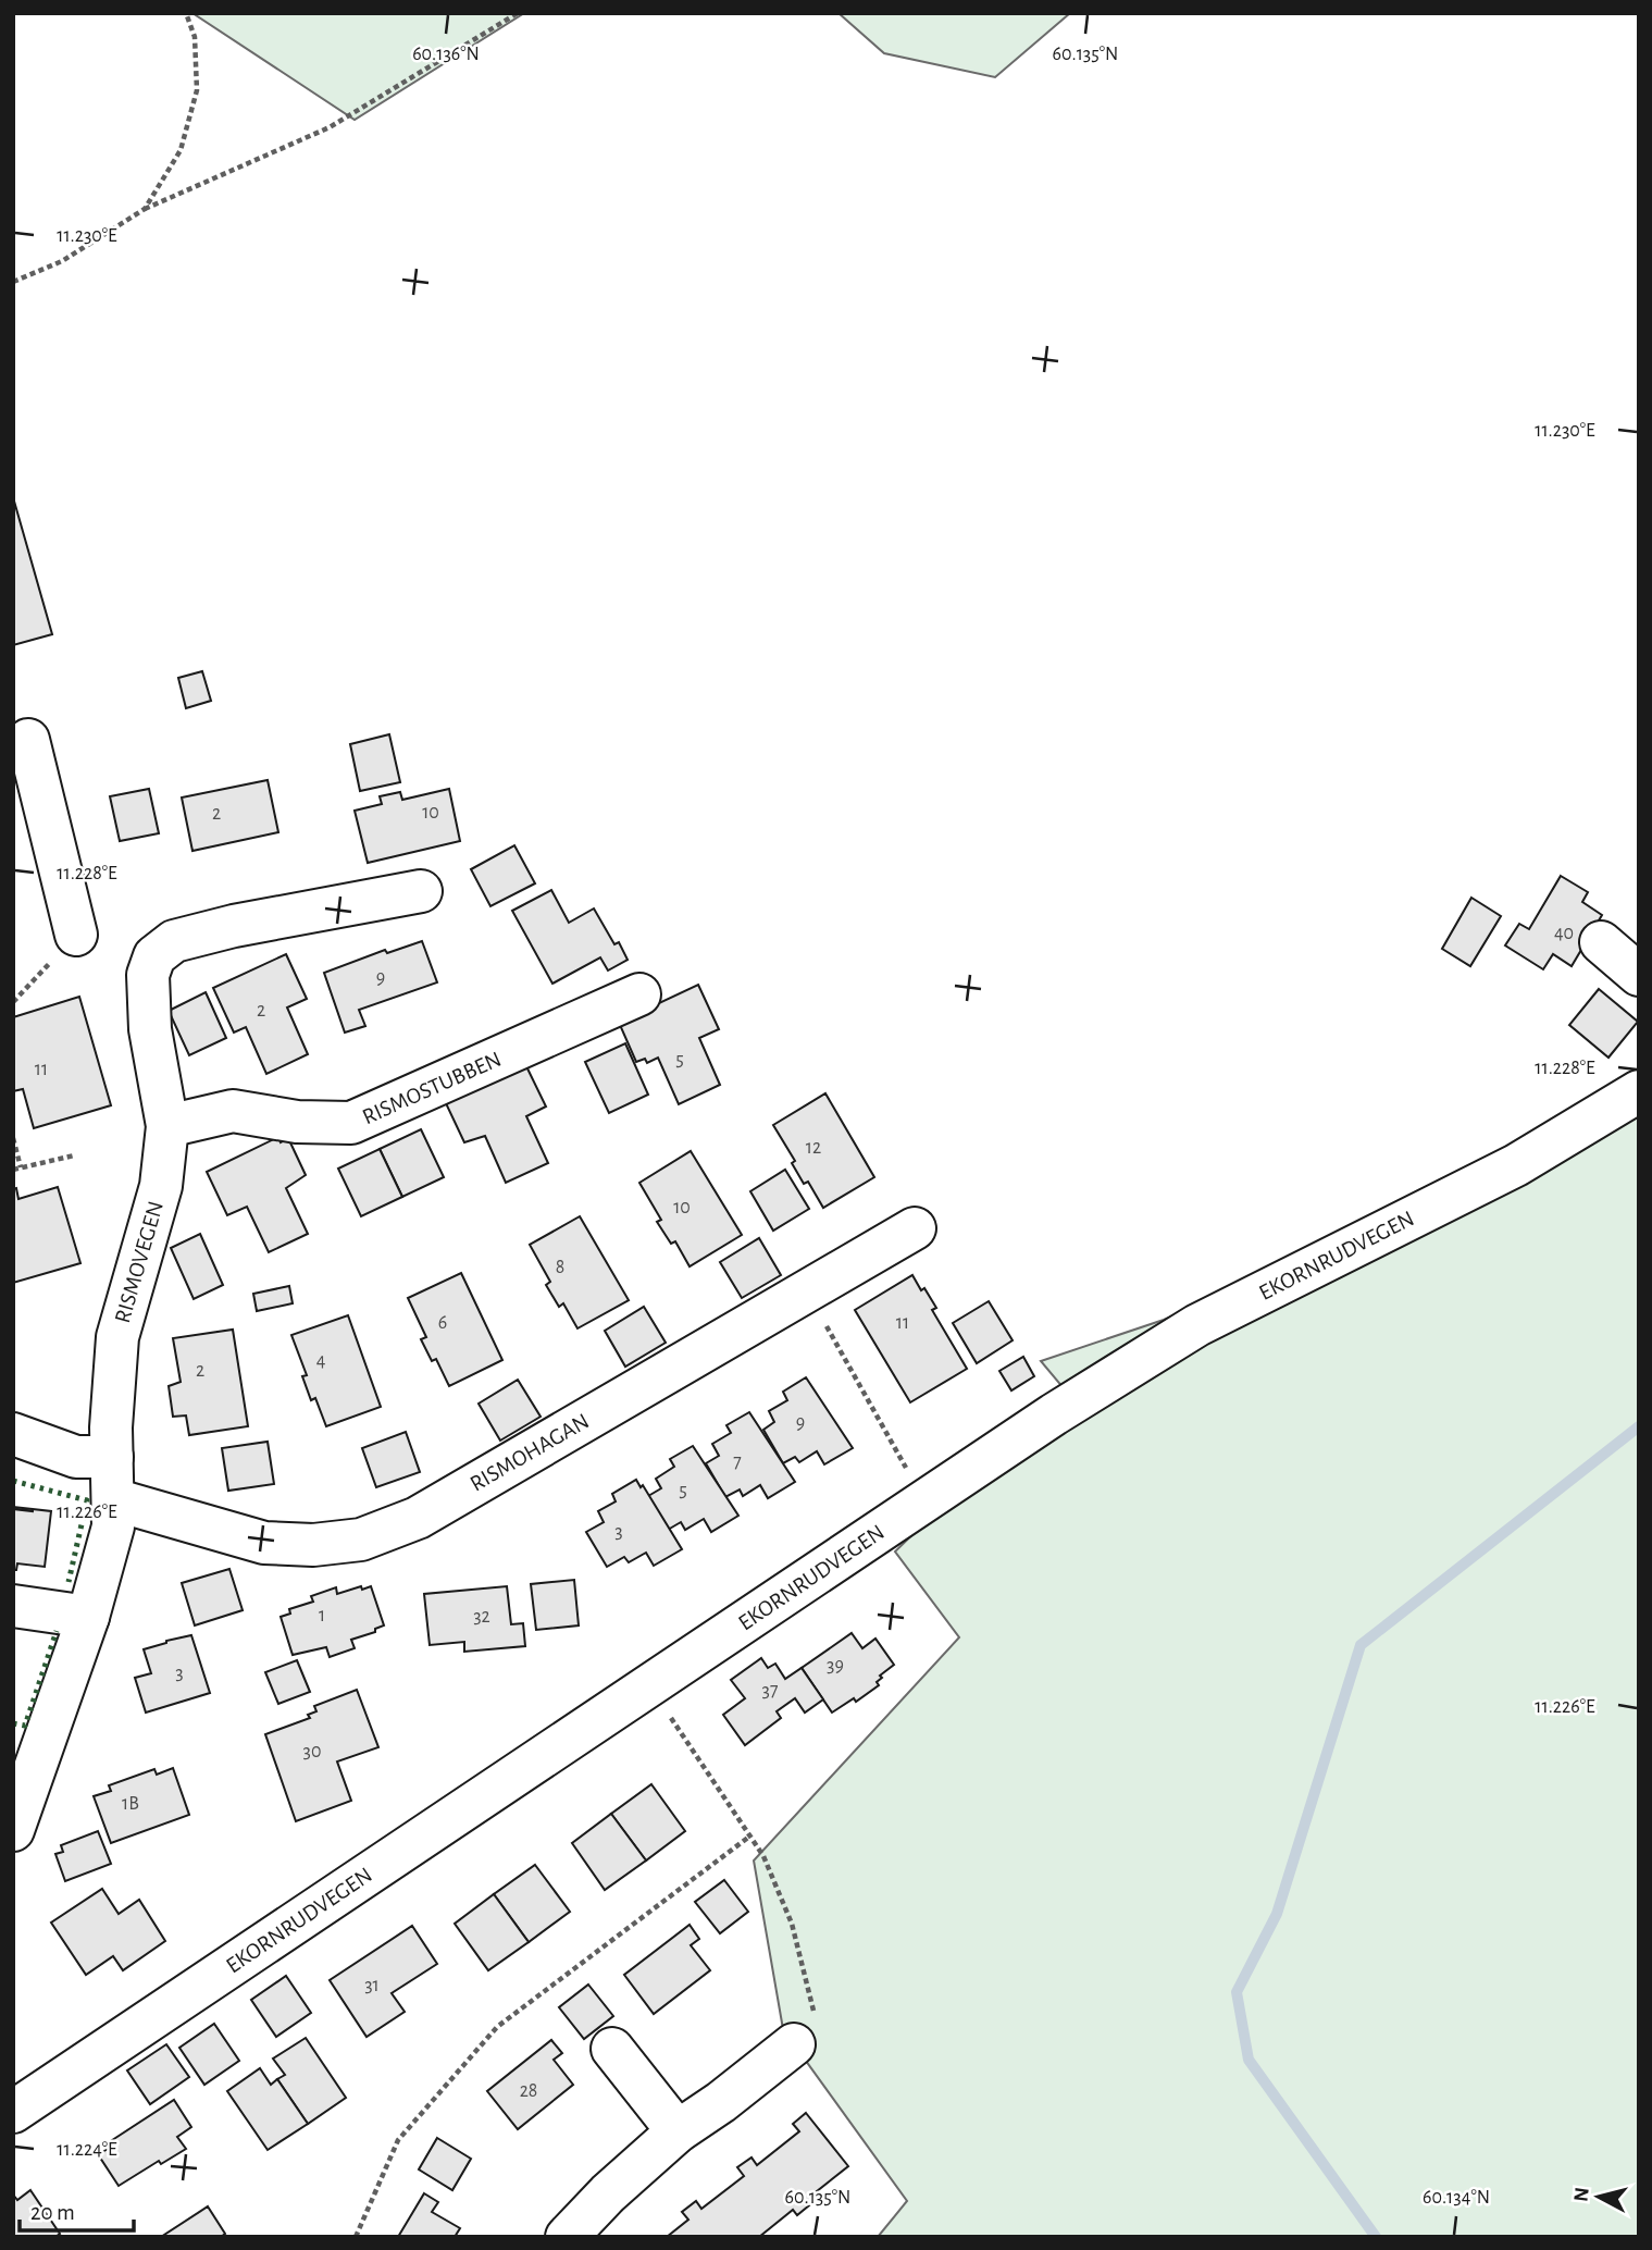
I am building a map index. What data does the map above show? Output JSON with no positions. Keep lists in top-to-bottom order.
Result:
{
  "streets": {
    "street": [
      "RISMOSTUBBEN",
      "EKORNRUDVEGEN",
      "RISMOVEGEN",
      "RISMOHAGAN"
    ]
  },
  "crossings": [
    ["RISMOSTUBBEN", "RISMOVEGEN"],
    ["RISMOVEGEN", "RISMOHAGAN"]
  ],
  "house_numbers": [
    "10",
    "2",
    "40",
    "9",
    "2",
    "5",
    "11",
    "12",
    "10",
    "8",
    "6",
    "11",
    "4",
    "2",
    "9",
    "7",
    "5",
    "3",
    "1",
    "32",
    "39",
    "3",
    "37",
    "30",
    "1B",
    "31",
    "28"
  ],
  "scale_bar": "20 m",
  "north": "left",
  "coordinates": [
    "60.136°N",
    "60.135°N",
    "11.230°E",
    "11.228°E",
    "11.226°E",
    "11.224°E",
    "60.134°N"
  ]
}
